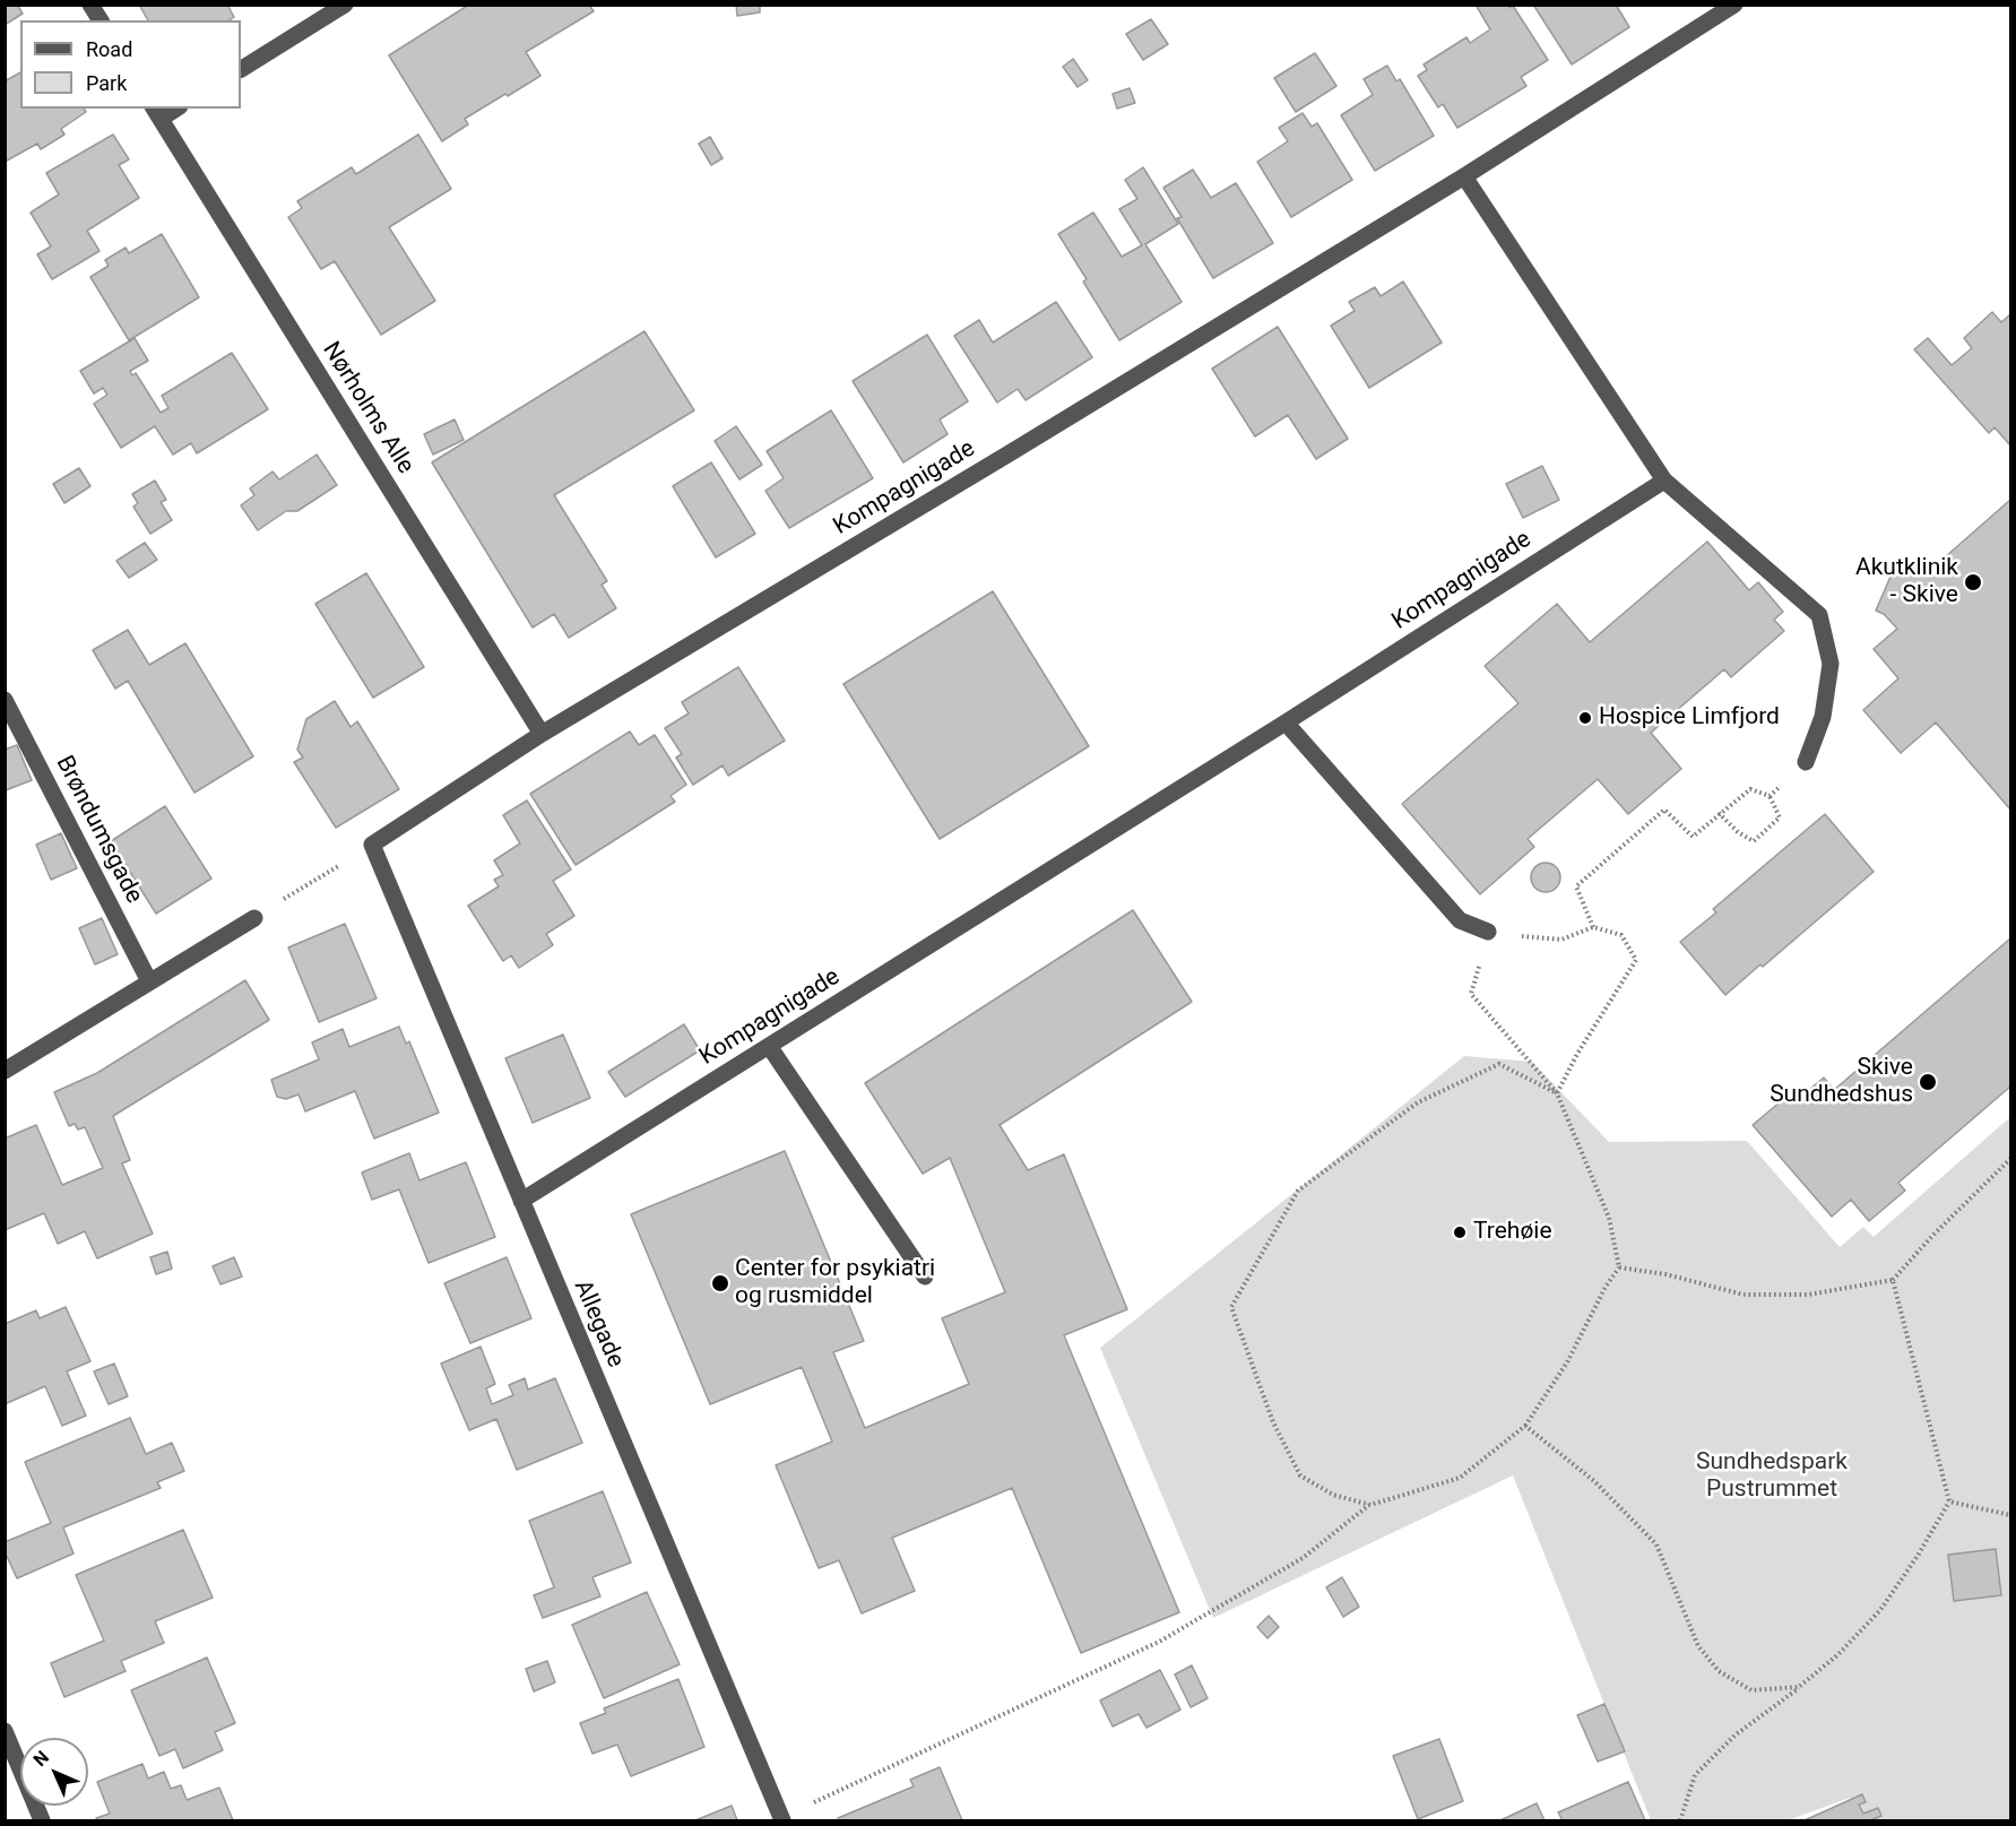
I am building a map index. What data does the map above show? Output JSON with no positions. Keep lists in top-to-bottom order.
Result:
{
  "streets": {
    "street": [
      "Nørholms Alle",
      "Kompagnigade",
      "Brøndumsgade",
      "Allegade"
    ]
  },
  "crossings": [
    ["Nørholms Alle", "Kompagnigade"],
    ["Kompagnigade", "Allegade"]
  ],
  "parks": ["Sundhedspark Pustrummet"],
  "places": [
    "Akutklinik - Skive",
    "Hospice Limfjord",
    "Skive Sundhedshus",
    "Trehøie",
    "Center for psykiatri og rusmiddel"
  ],
  "legend": ["Road", "Park"],
  "north": "top left"
}
